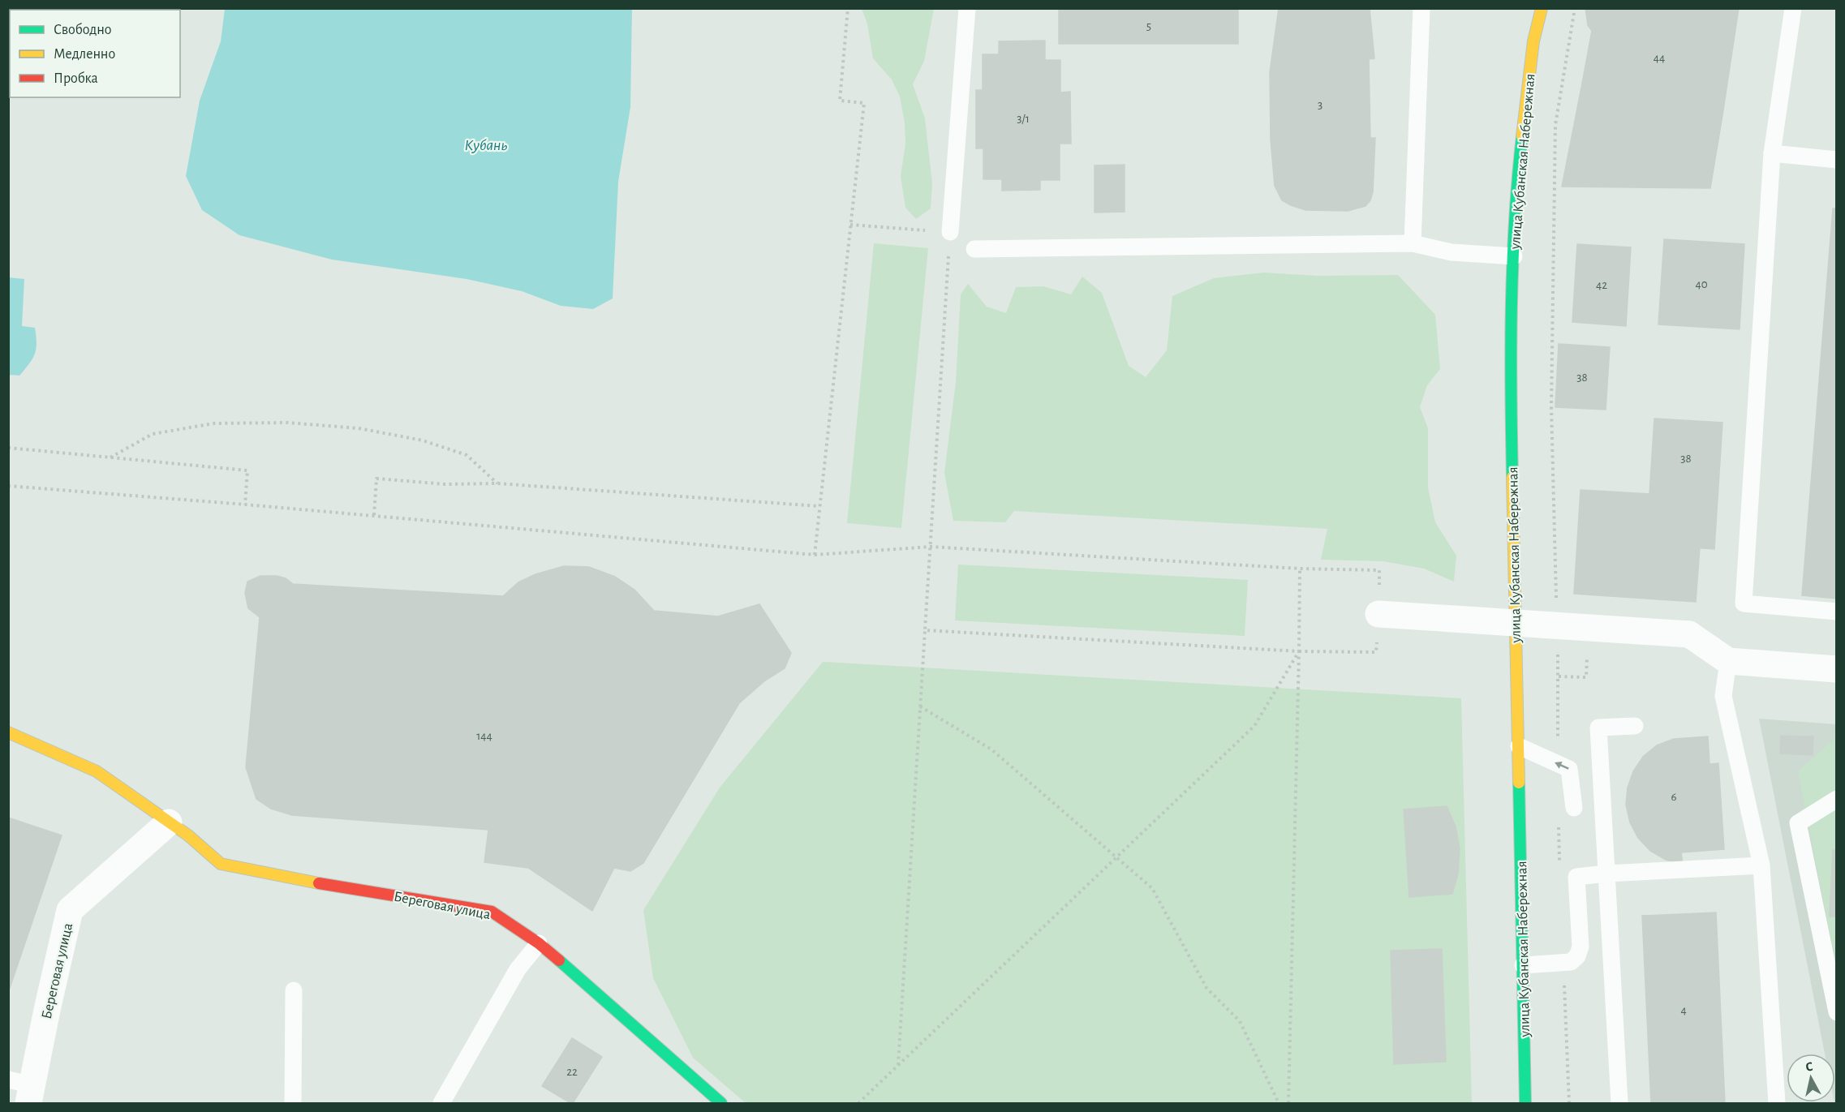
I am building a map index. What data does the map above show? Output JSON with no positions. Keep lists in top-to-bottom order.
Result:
{
  "streets": {
    "main road": ["улица Кубанская Набережная", "Береговая улица"]
  },
  "water": ["Кубань"],
  "house_numbers": [
    "5",
    "44",
    "3",
    "3/1",
    "40",
    "42",
    "38",
    "38",
    "144",
    "6",
    "4",
    "22"
  ],
  "legend": ["Свободно", "Медленно", "Пробка"],
  "north": "top"
}
